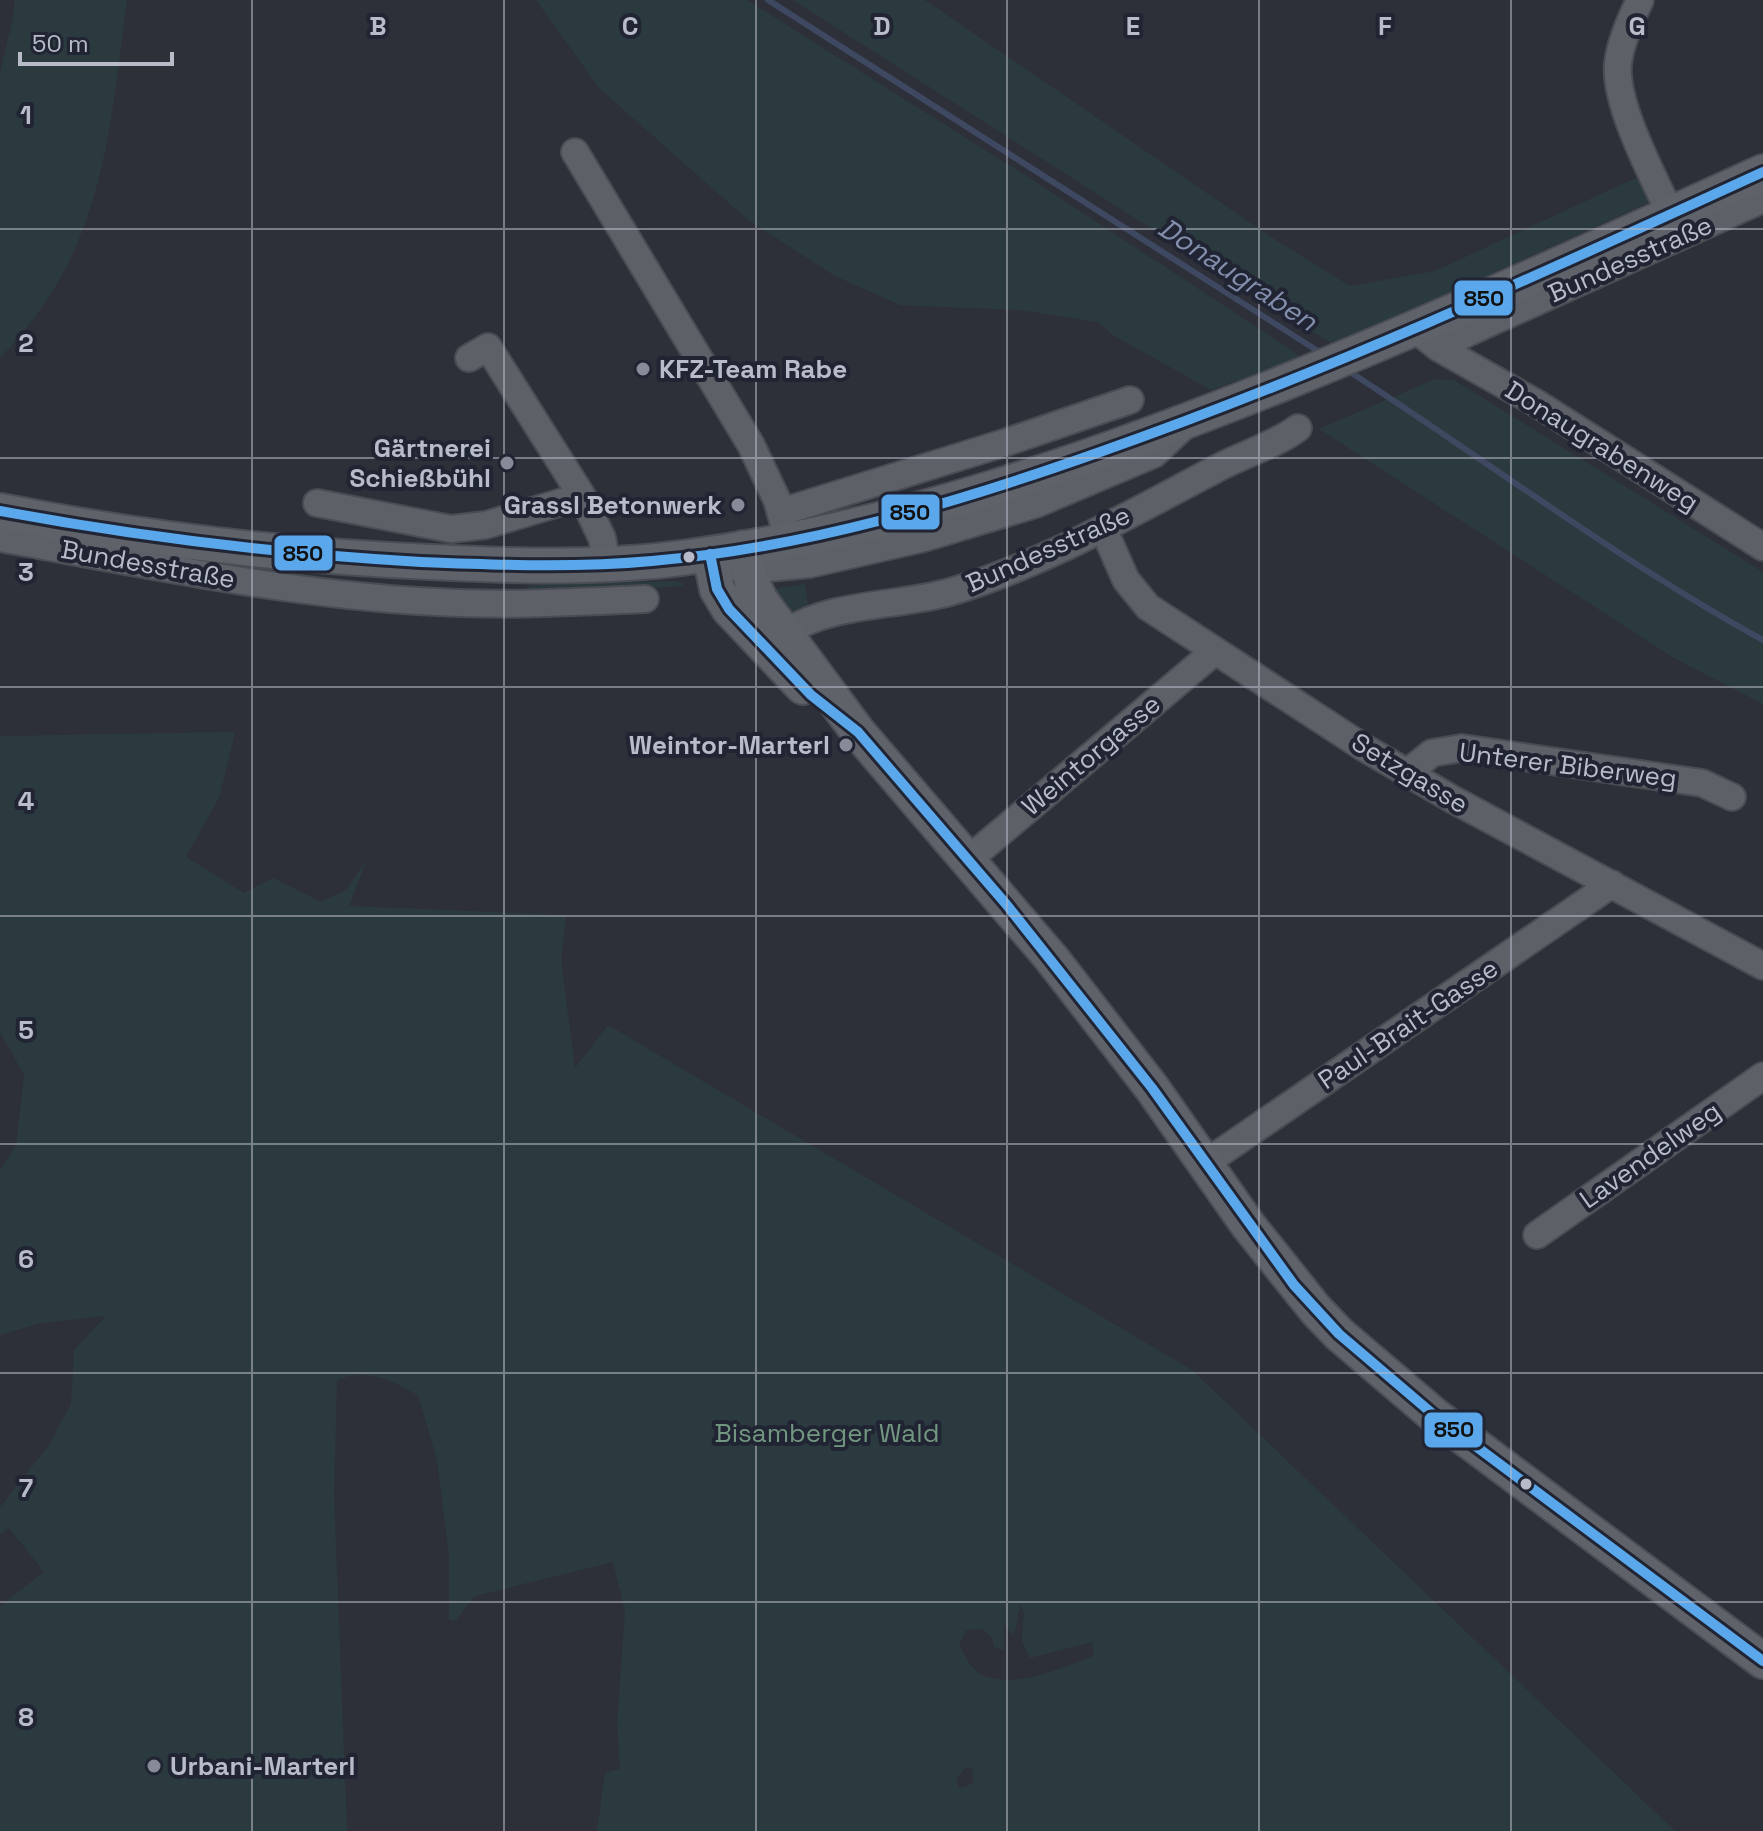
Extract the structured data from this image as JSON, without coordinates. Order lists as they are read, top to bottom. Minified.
{"streets":{"street":["Bundesstraße","Donaugrabenweg","Weintorgasse","Unterer Biberweg","Setzgasse","Paul-Brait-Gasse","Lavendelweg"]},"crossings":[["Bundesstraße","Donaugrabenweg"],["Bundesstraße","Setzgasse"],["Weintorgasse","Setzgasse"],["Unterer Biberweg","Setzgasse"],["Setzgasse","Paul-Brait-Gasse"]],"water":["Donaugraben"],"parks":["Bisamberger Wald"],"places":["KFZ-Team Rabe","Gärtnerei Schießbühl","Grassl Betonwerk","Weintor-Marterl","Urbani-Marterl"],"lines":["transit line 850"],"scale_bar":"50 m","grid":{"columns":["B","C","D","E","F","G"],"rows":["1","2","3","4","5","6","7","8"]}}
